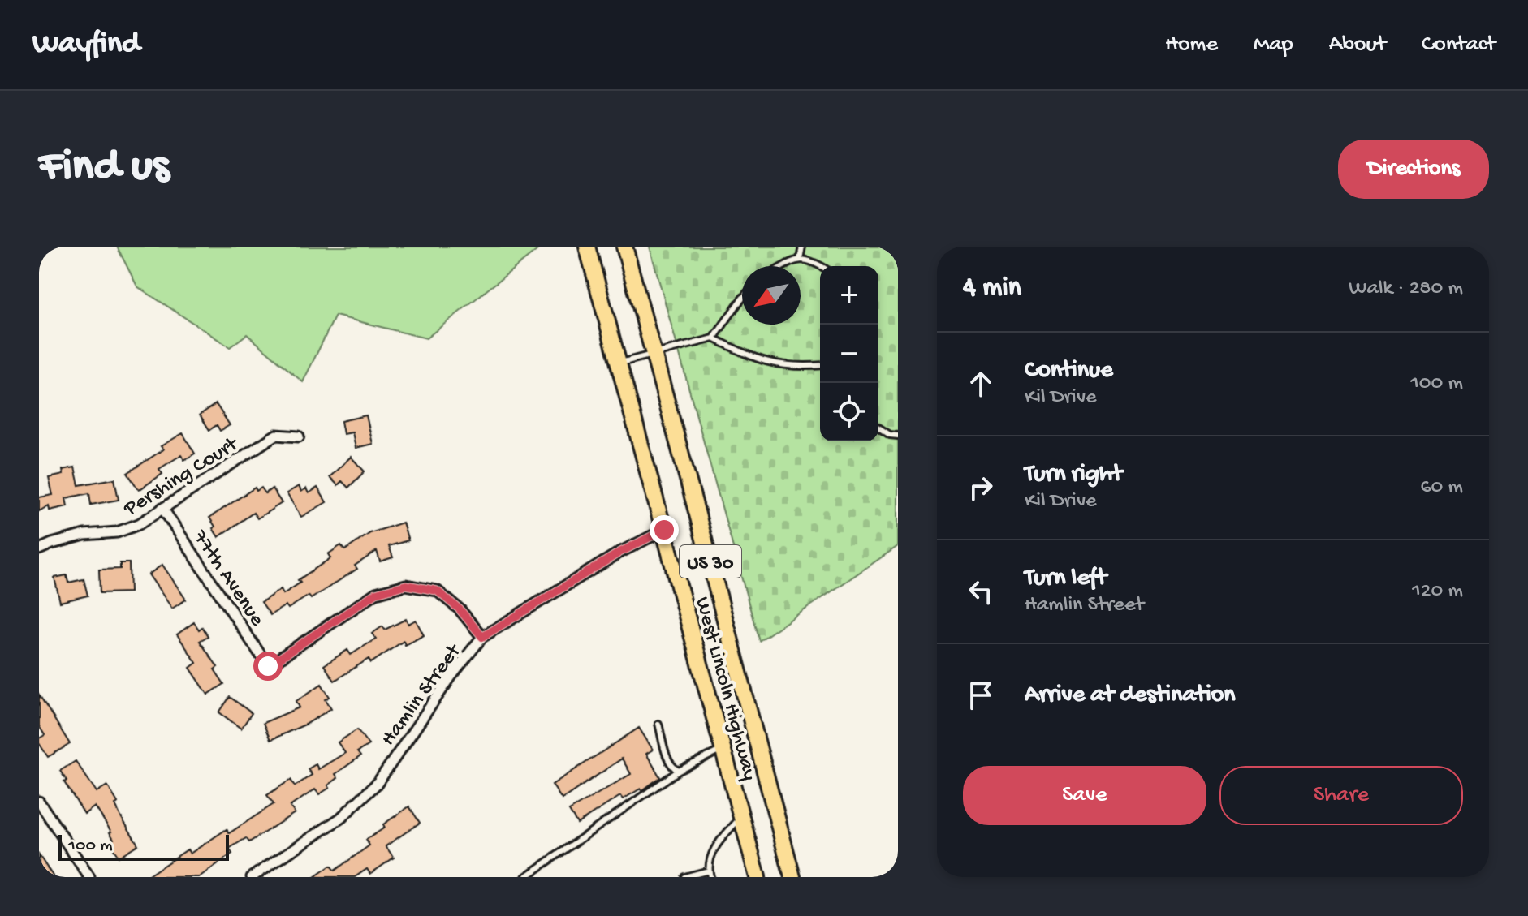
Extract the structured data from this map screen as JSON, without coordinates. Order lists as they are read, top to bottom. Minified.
{"streets":{"main road":["US 30","West Lincoln Highway"],"street":["Pershing Court","77th Avenue","Hamlin Street"]},"crossings":[["Pershing Court","77th Avenue"],["77th Avenue","Hamlin Street"],["West Lincoln Highway","Hamlin Street"]],"scale_bar":"100 m","north":"bottom left","page":{"header":"Wayfind","nav":["Home","Map","About","Contact"],"buttons":["Directions",["Save","Share"]],"title":"Find us","heading":["4 min","Walk · 280 m"],"map_buttons":["+","−"],"list":[["Continue","Kil Drive","100 m"],["Turn right","Kil Drive","60 m"],["Turn left","Hamlin Street","120 m"],"Arrive at destination"],"scale":"100 m"}}
